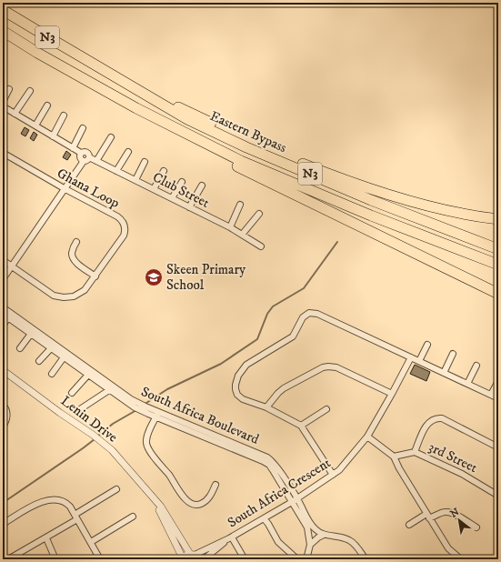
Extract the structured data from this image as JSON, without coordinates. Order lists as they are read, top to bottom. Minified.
{"streets":{"highway":["N3","Eastern Bypass"],"street":["Ghana Loop","Club Street","South Africa Boulevard","Lenin Drive","3rd Street","South Africa Crescent"]},"crossings":[["South Africa Boulevard","South Africa Crescent"]],"places":{"school or university":["Skeen Primary School"]},"north":"top left"}
